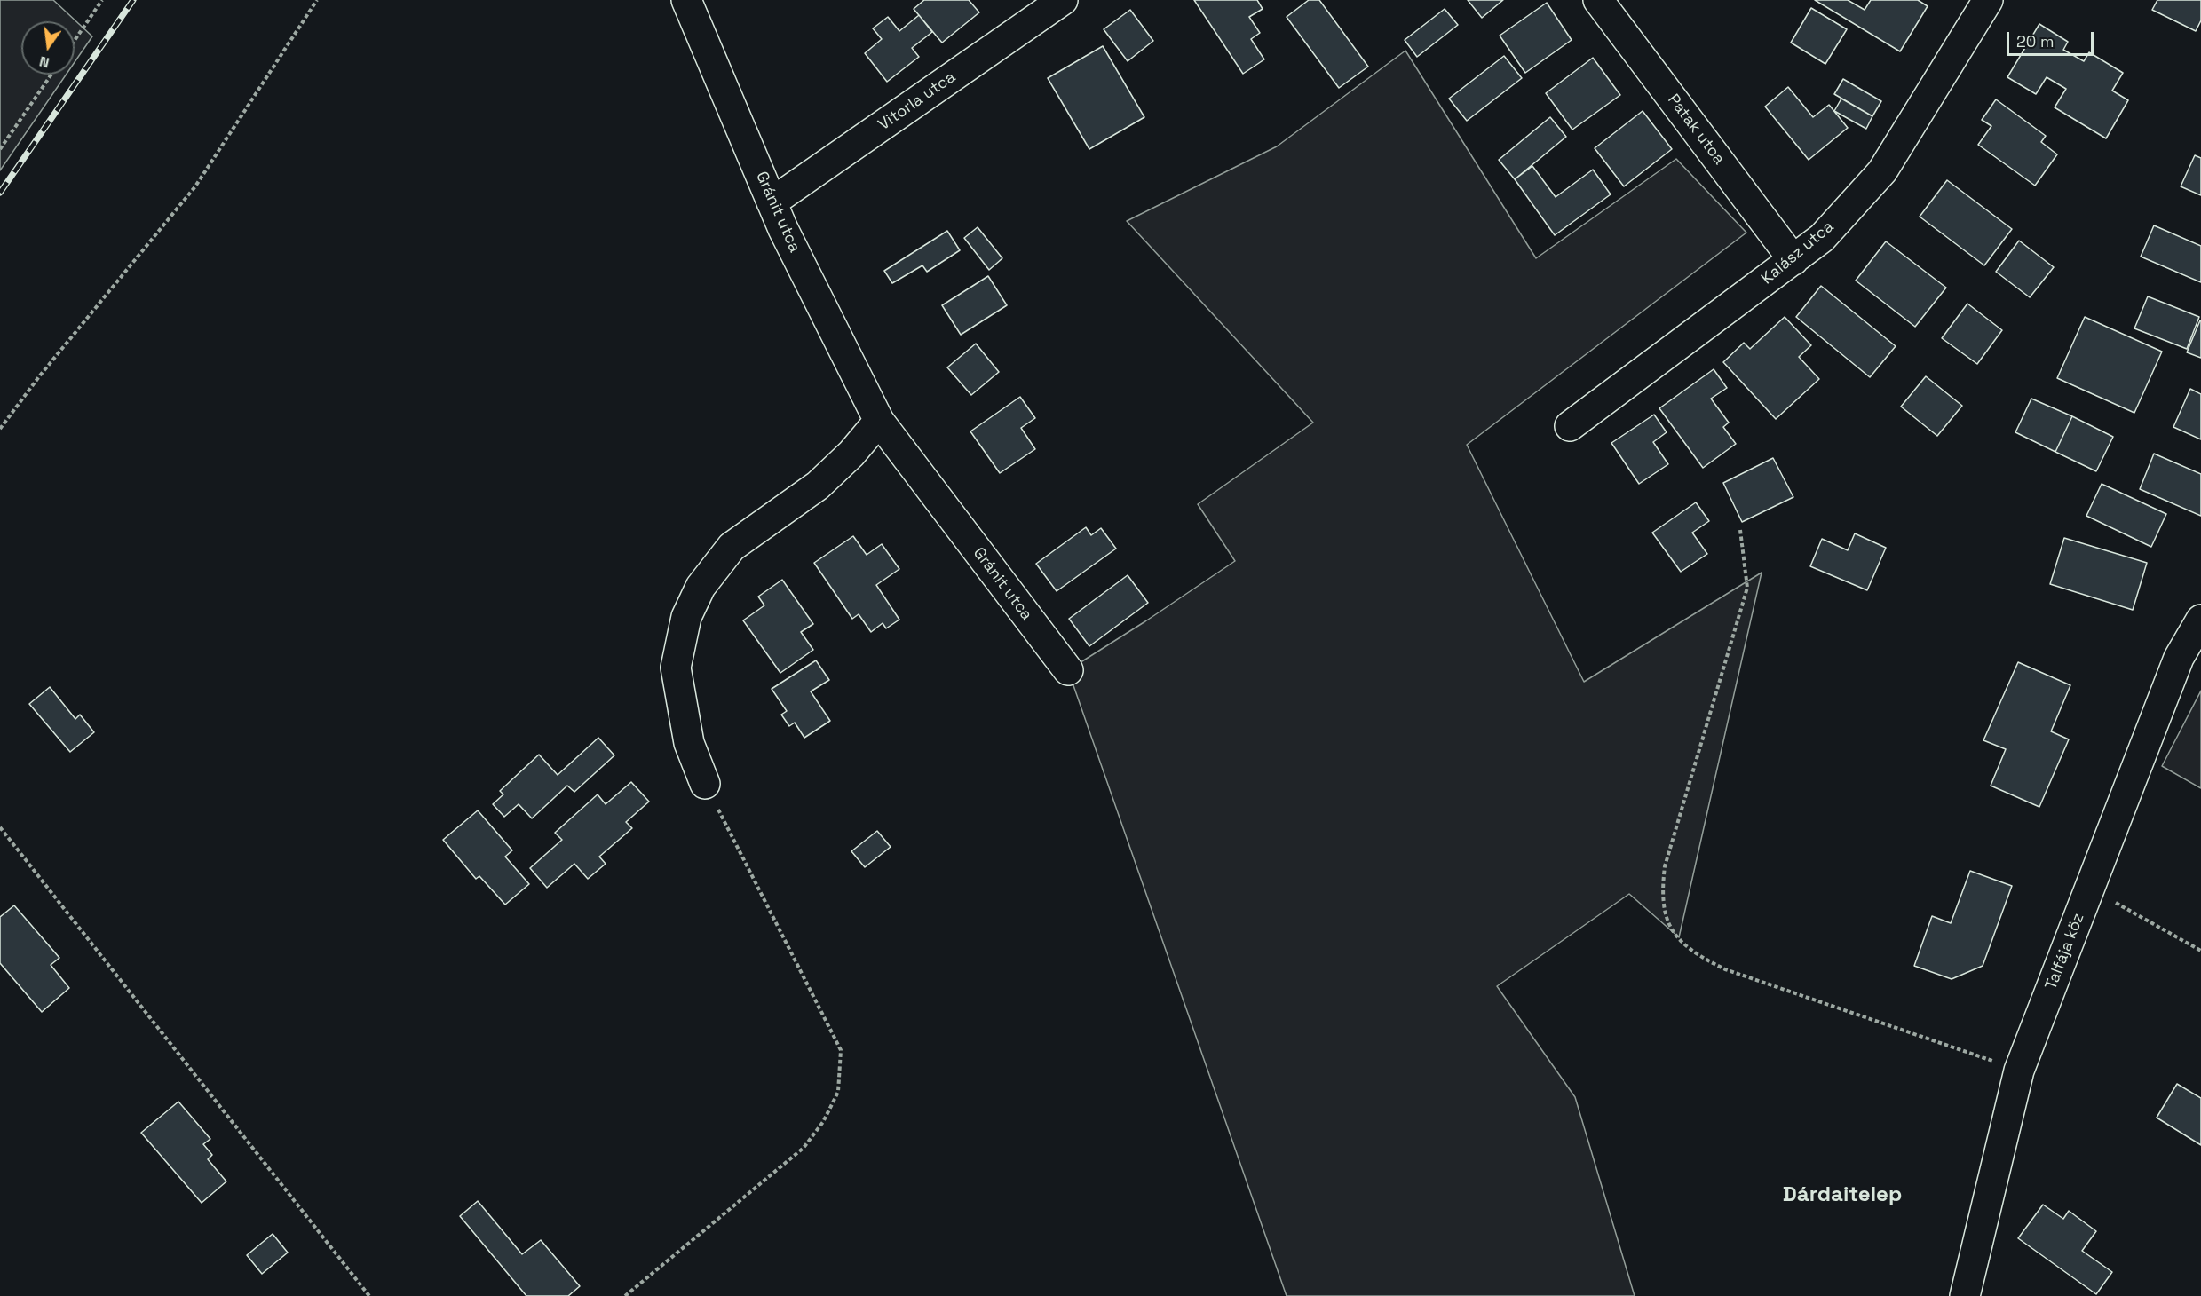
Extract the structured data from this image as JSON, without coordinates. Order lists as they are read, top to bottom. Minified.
{"streets":{"street":["Vitorla utca","Patak utca","Gránit utca","Kalász utca","Talfája köz"]},"crossings":[["Vitorla utca","Gránit utca"],["Patak utca","Kalász utca"]],"districts":["Dárdaitelep"],"scale_bar":"20 m","north":"bottom"}
